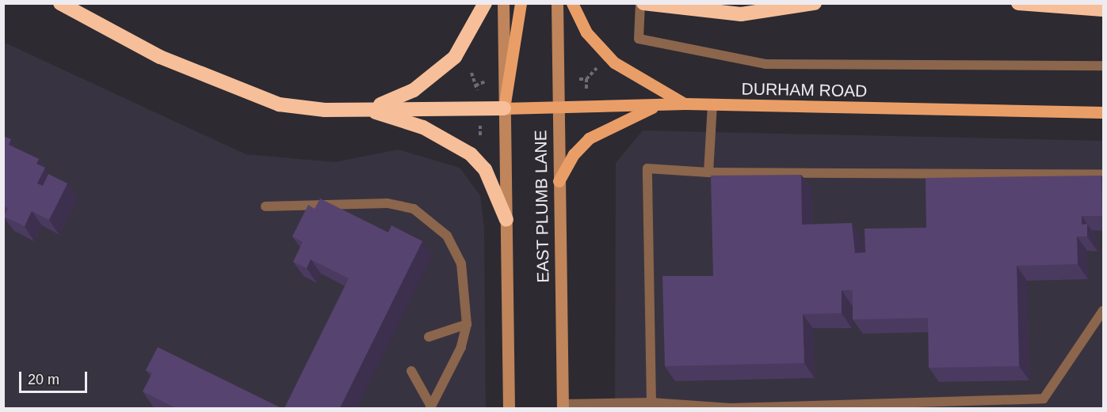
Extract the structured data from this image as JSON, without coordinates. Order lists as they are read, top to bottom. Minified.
{"streets":{"main road":["DURHAM ROAD","EAST PLUMB LANE"]},"crossings":[["DURHAM ROAD","EAST PLUMB LANE"]],"scale_bar":"20 m"}
